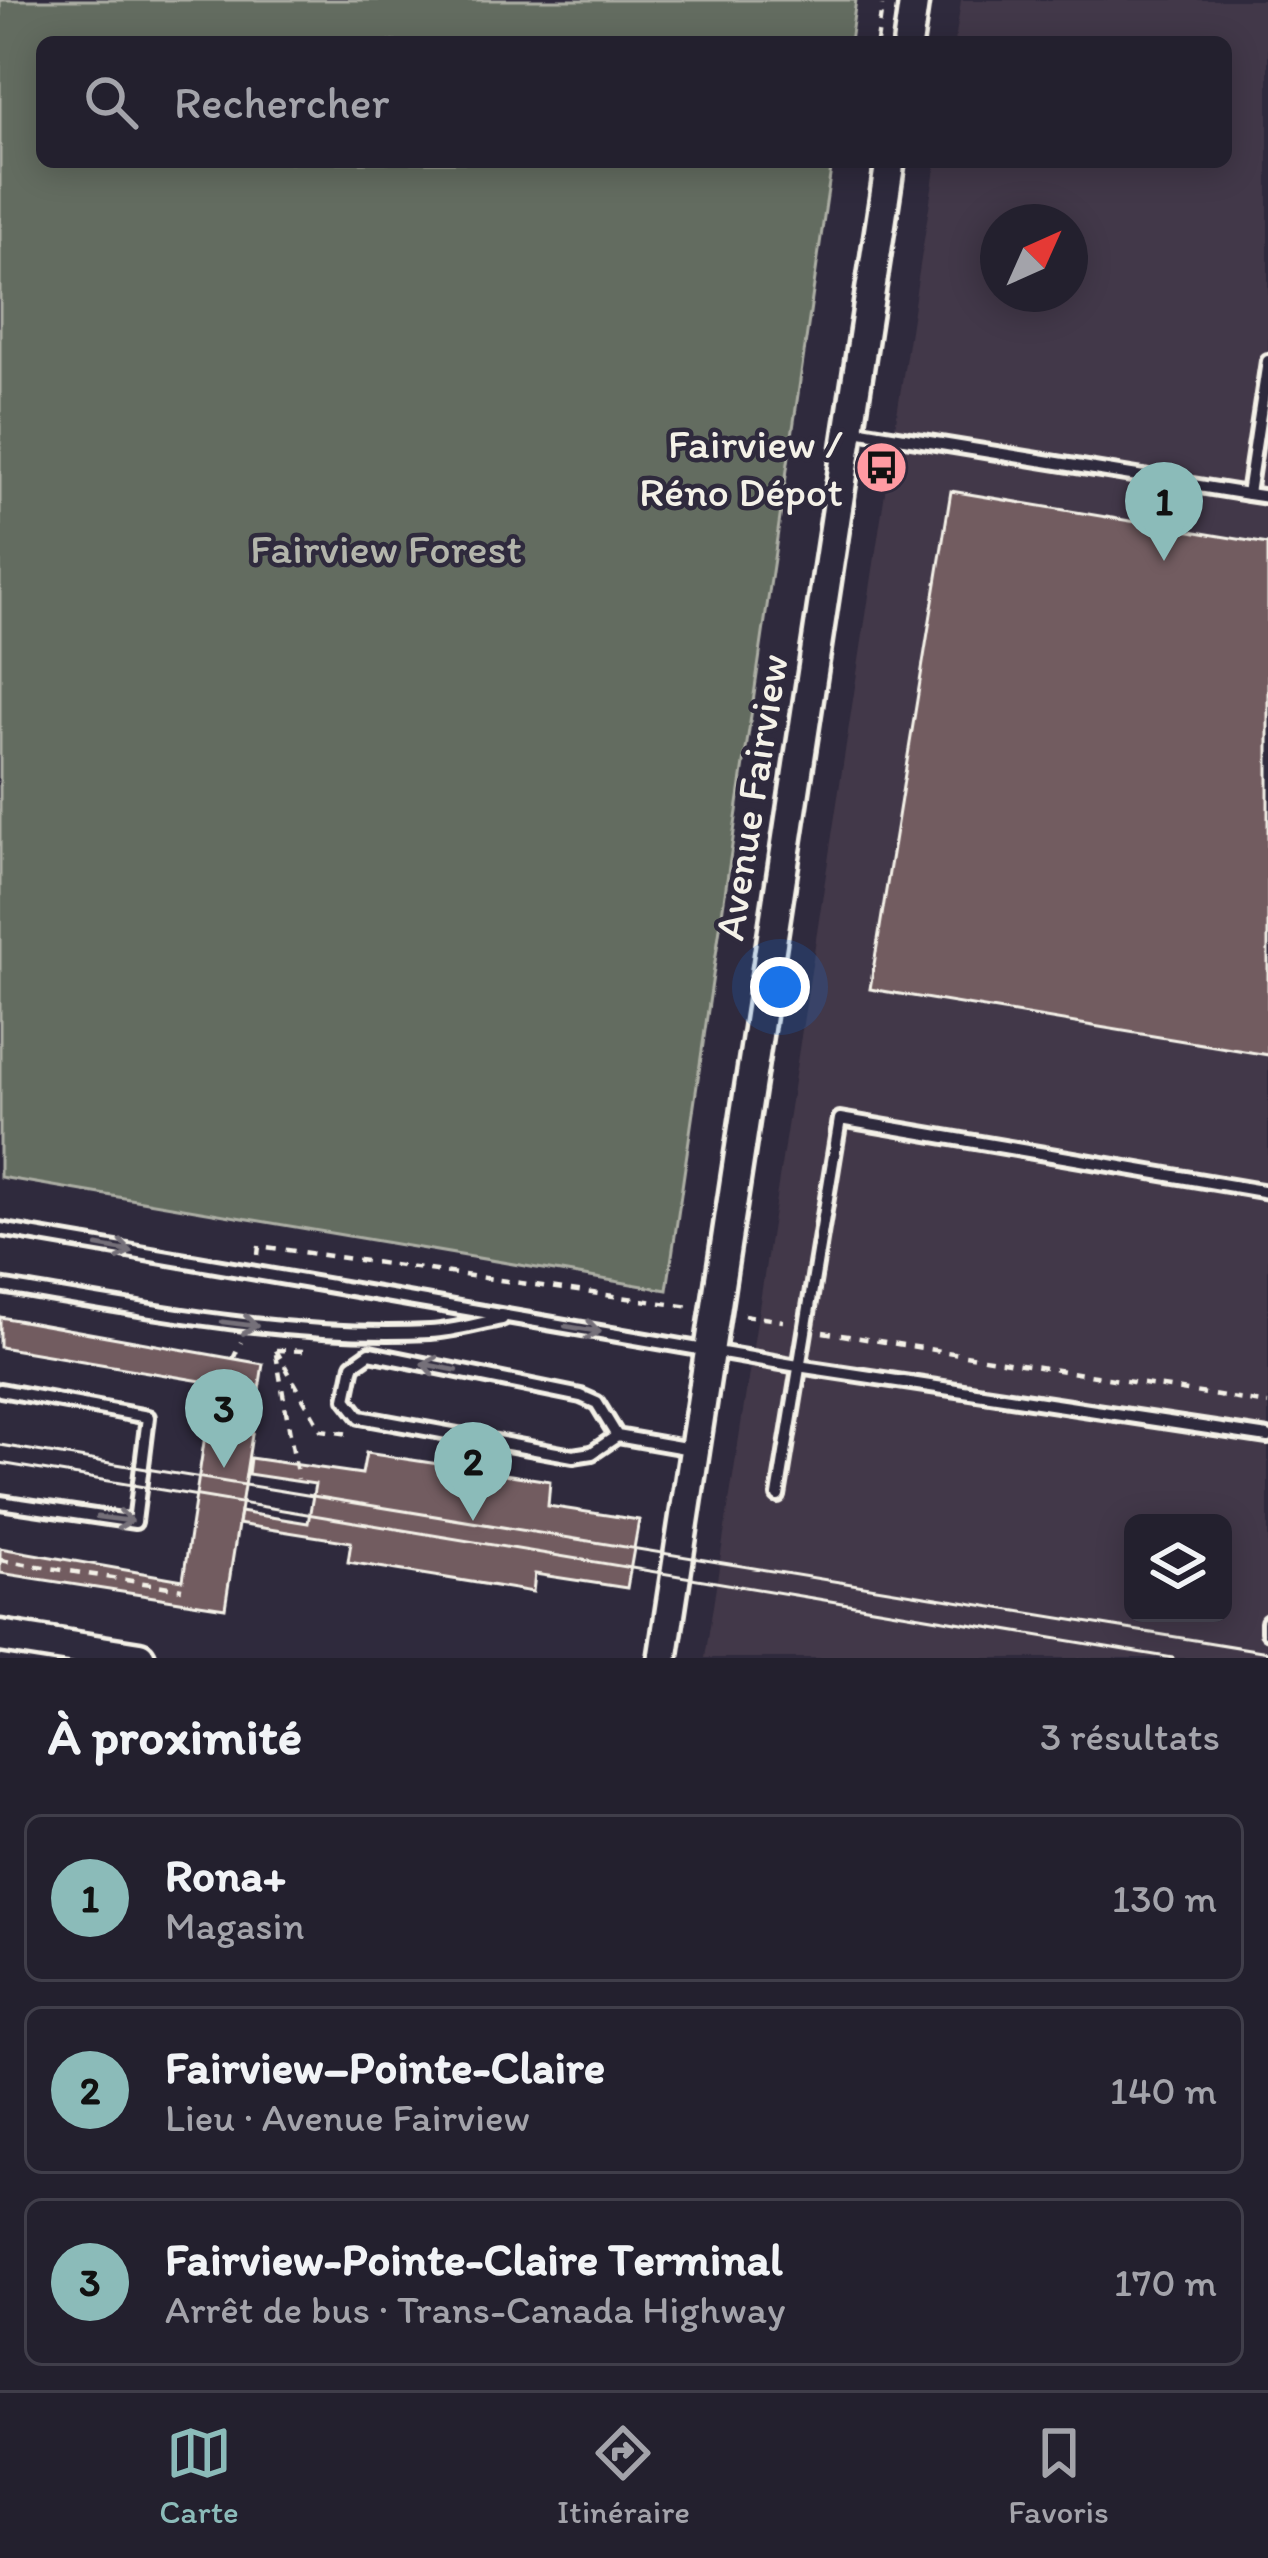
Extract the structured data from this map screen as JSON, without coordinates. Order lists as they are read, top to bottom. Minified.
{"streets":{"street":["Avenue Fairview"]},"parks":["Fairview Forest"],"places":{"bus stop":["Fairview / Réno Dépot"]},"north":"top right","page":{"search":"Rechercher","pins":["1","3","2"],"heading":["À proximité","3 résultats"],"list":[{"mark":"1","name":"Rona+","note":"Magasin","value":"130 m"},{"mark":"2","name":"Fairview–Pointe-Claire","note":"Lieu · Avenue Fairview","value":"140 m"},{"mark":"3","name":"Fairview-Pointe-Claire Terminal","note":"Arrêt de bus · Trans-Canada Highway","value":"170 m"}],"nav":["Carte","Itinéraire","Favoris"]}}
